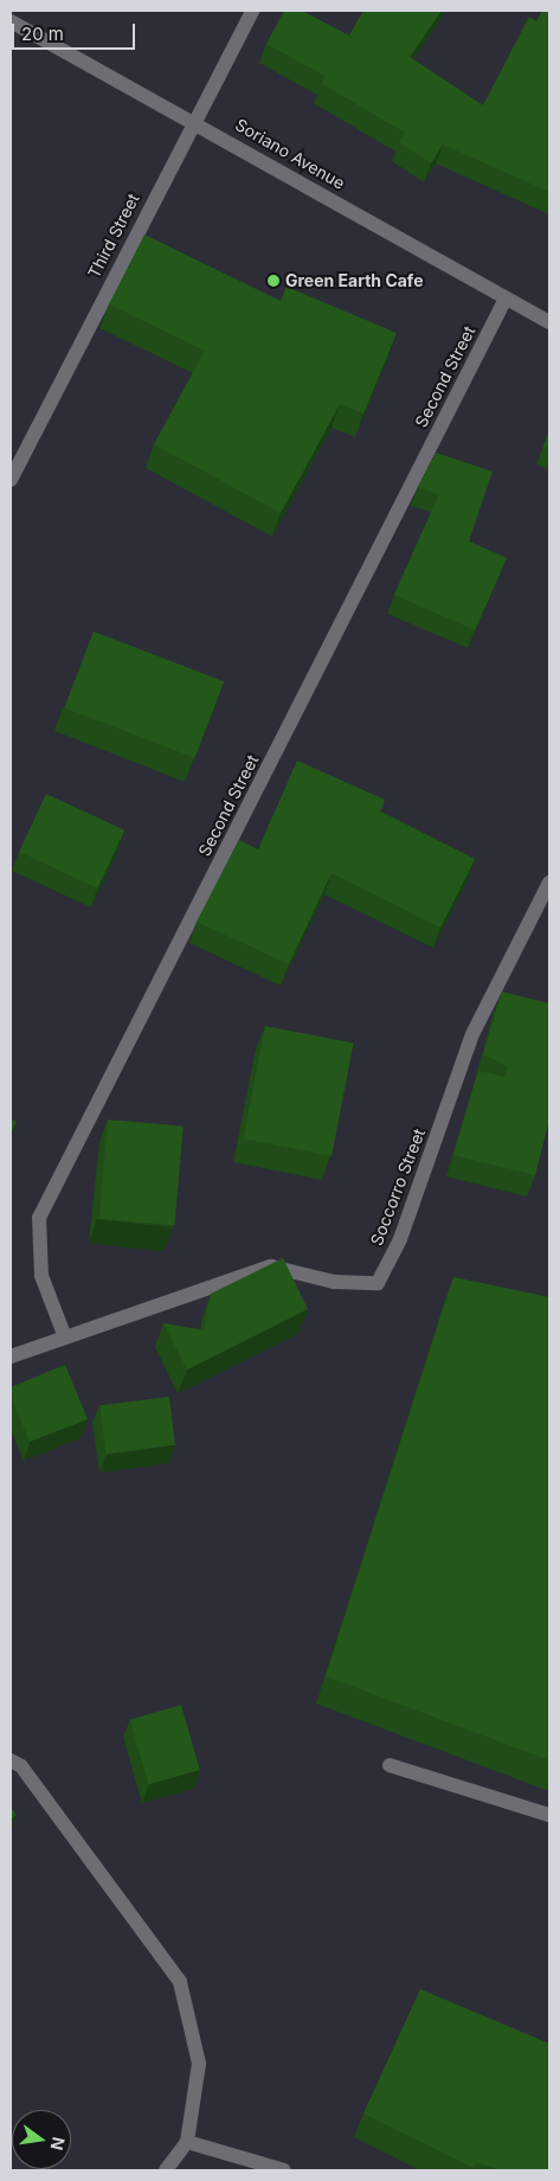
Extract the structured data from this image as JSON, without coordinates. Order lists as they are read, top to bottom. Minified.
{"streets":{"street":["Soriano Avenue","Third Street","Second Street","Soccorro Street"]},"crossings":[["Soriano Avenue","Third Street"],["Soriano Avenue","Second Street"],["Second Street","Soccorro Street"]],"places":["Green Earth Cafe"],"scale_bar":"20 m","north":"right"}
